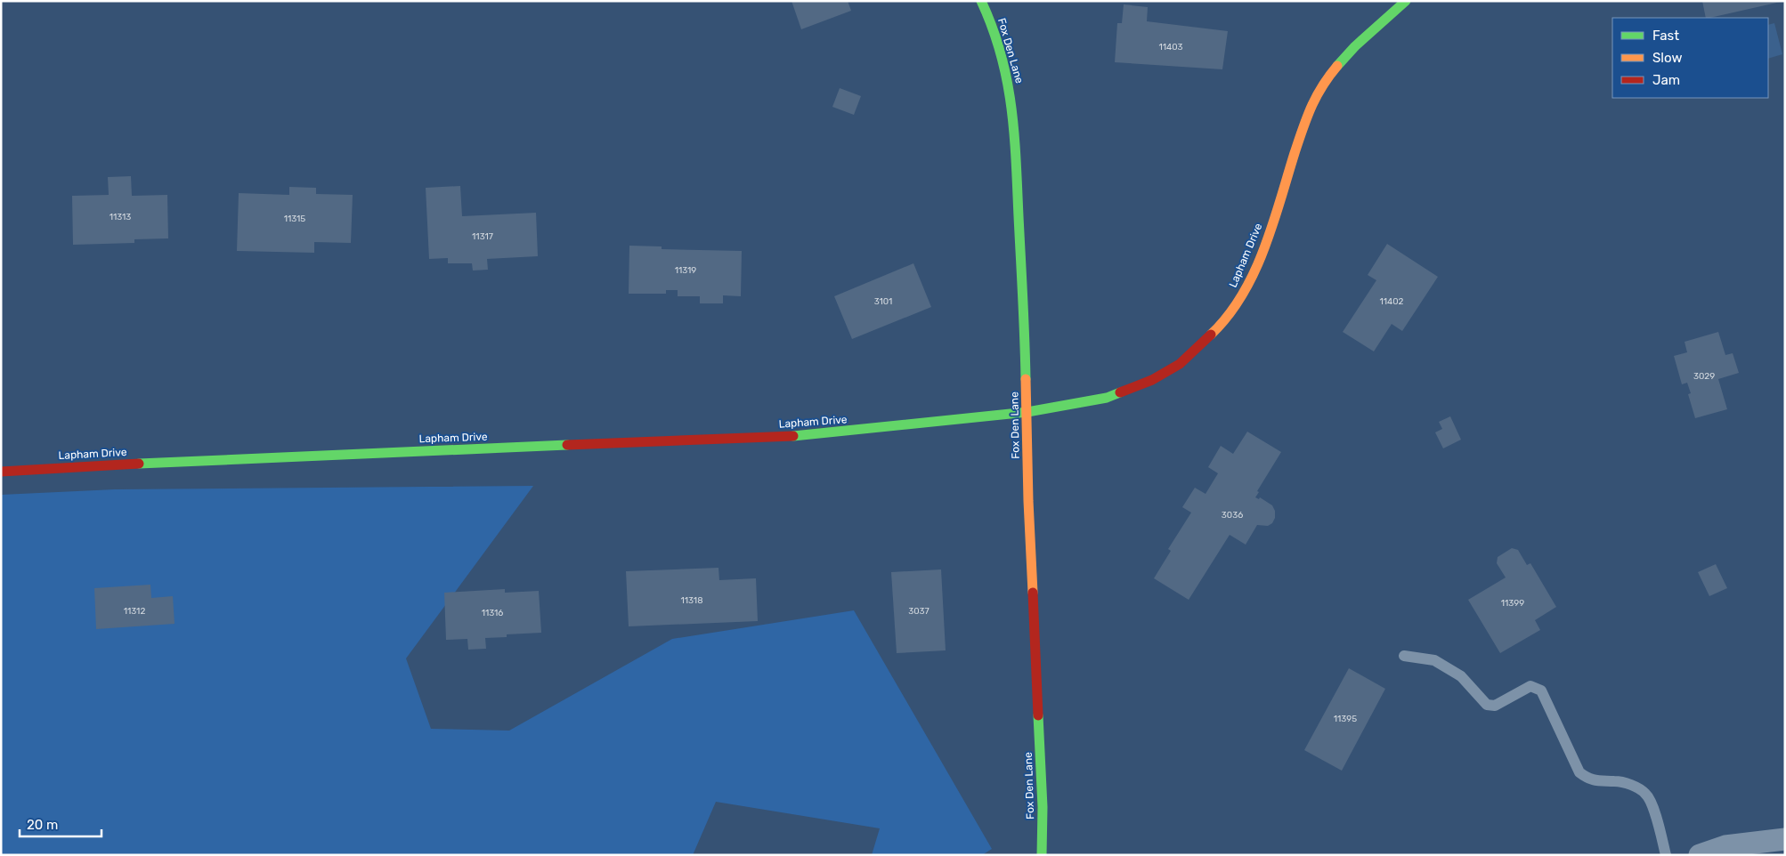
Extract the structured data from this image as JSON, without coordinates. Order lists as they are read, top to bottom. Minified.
{"streets":{"street":["Fox Den Lane","Lapham Drive"]},"crossings":[["Fox Den Lane","Lapham Drive"]],"house_numbers":["11403","11313","11315","11317","11319","3101","11402","3029","3036","11318","11399","11312","3037","11316","11395"],"legend":["Fast","Slow","Jam"],"scale_bar":"20 m"}
